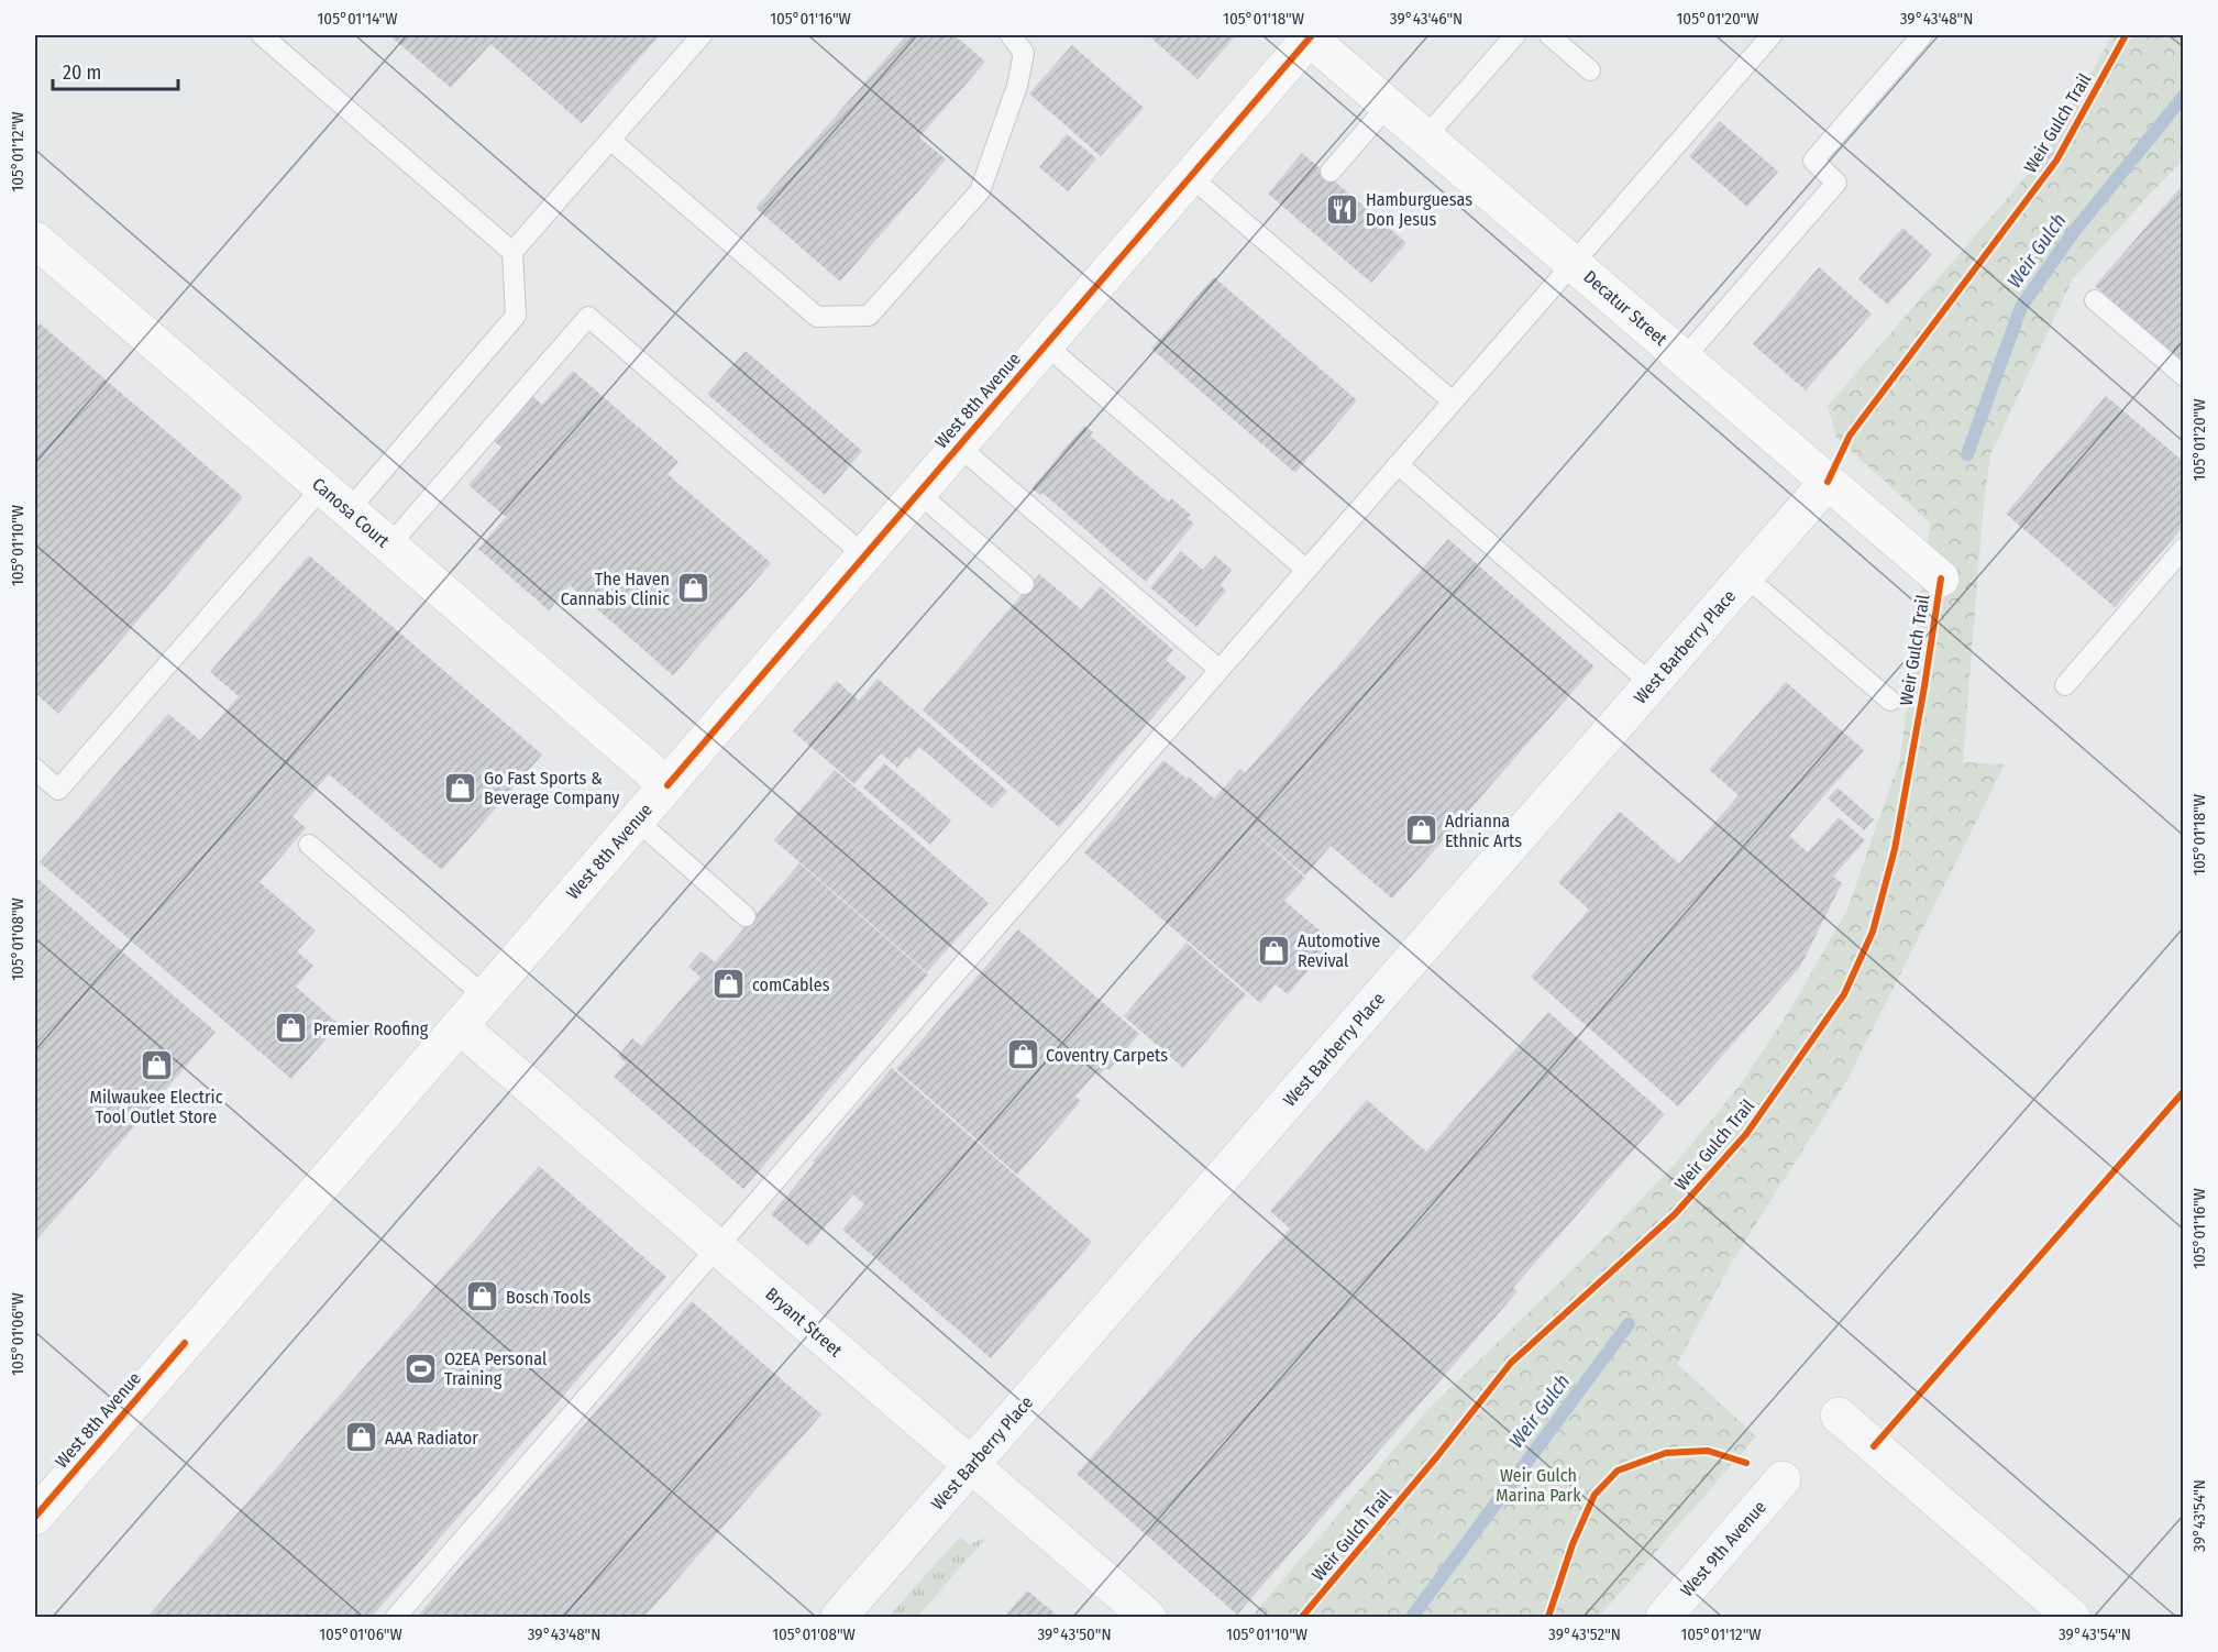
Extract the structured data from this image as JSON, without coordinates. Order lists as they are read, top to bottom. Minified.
{"streets":{"main road":["Decatur Street","West 8th Avenue","Canosa Court"],"street":["West Barberry Place","Bryant Street","West 9th Avenue"],"cycle path":["Weir Gulch Trail"]},"crossings":[["Decatur Street","West 8th Avenue"],["Decatur Street","West Barberry Place"],["West 8th Avenue","Canosa Court"],["West 8th Avenue","Bryant Street"],["West Barberry Place","Bryant Street"]],"water":["Weir Gulch"],"parks":["Weir Gulch Marina Park"],"places":{"restaurant":["Hamburguesas Don Jesus"],"shop":["The Haven Cannabis Clinic","Go Fast Sports & Beverage Company","Adrianna Ethnic Arts","Automotive Revival","comCables","Premier Roofing","Coventry Carpets","Milwaukee Electric Tool Outlet Store","Bosch Tools","AAA Radiator"],"sports":["O2EA Personal Training"]},"scale_bar":"20 m","coordinates":["105°01'14\"W","105°01'16\"W","105°01'18\"W","39°43'46\"N","105°01'20\"W","39°43'48\"N","105°01'12\"W","105°01'10\"W","105°01'08\"W","105°01'06\"W","39°43'54\"N","39°43'50\"N","39°43'52\"N"]}
